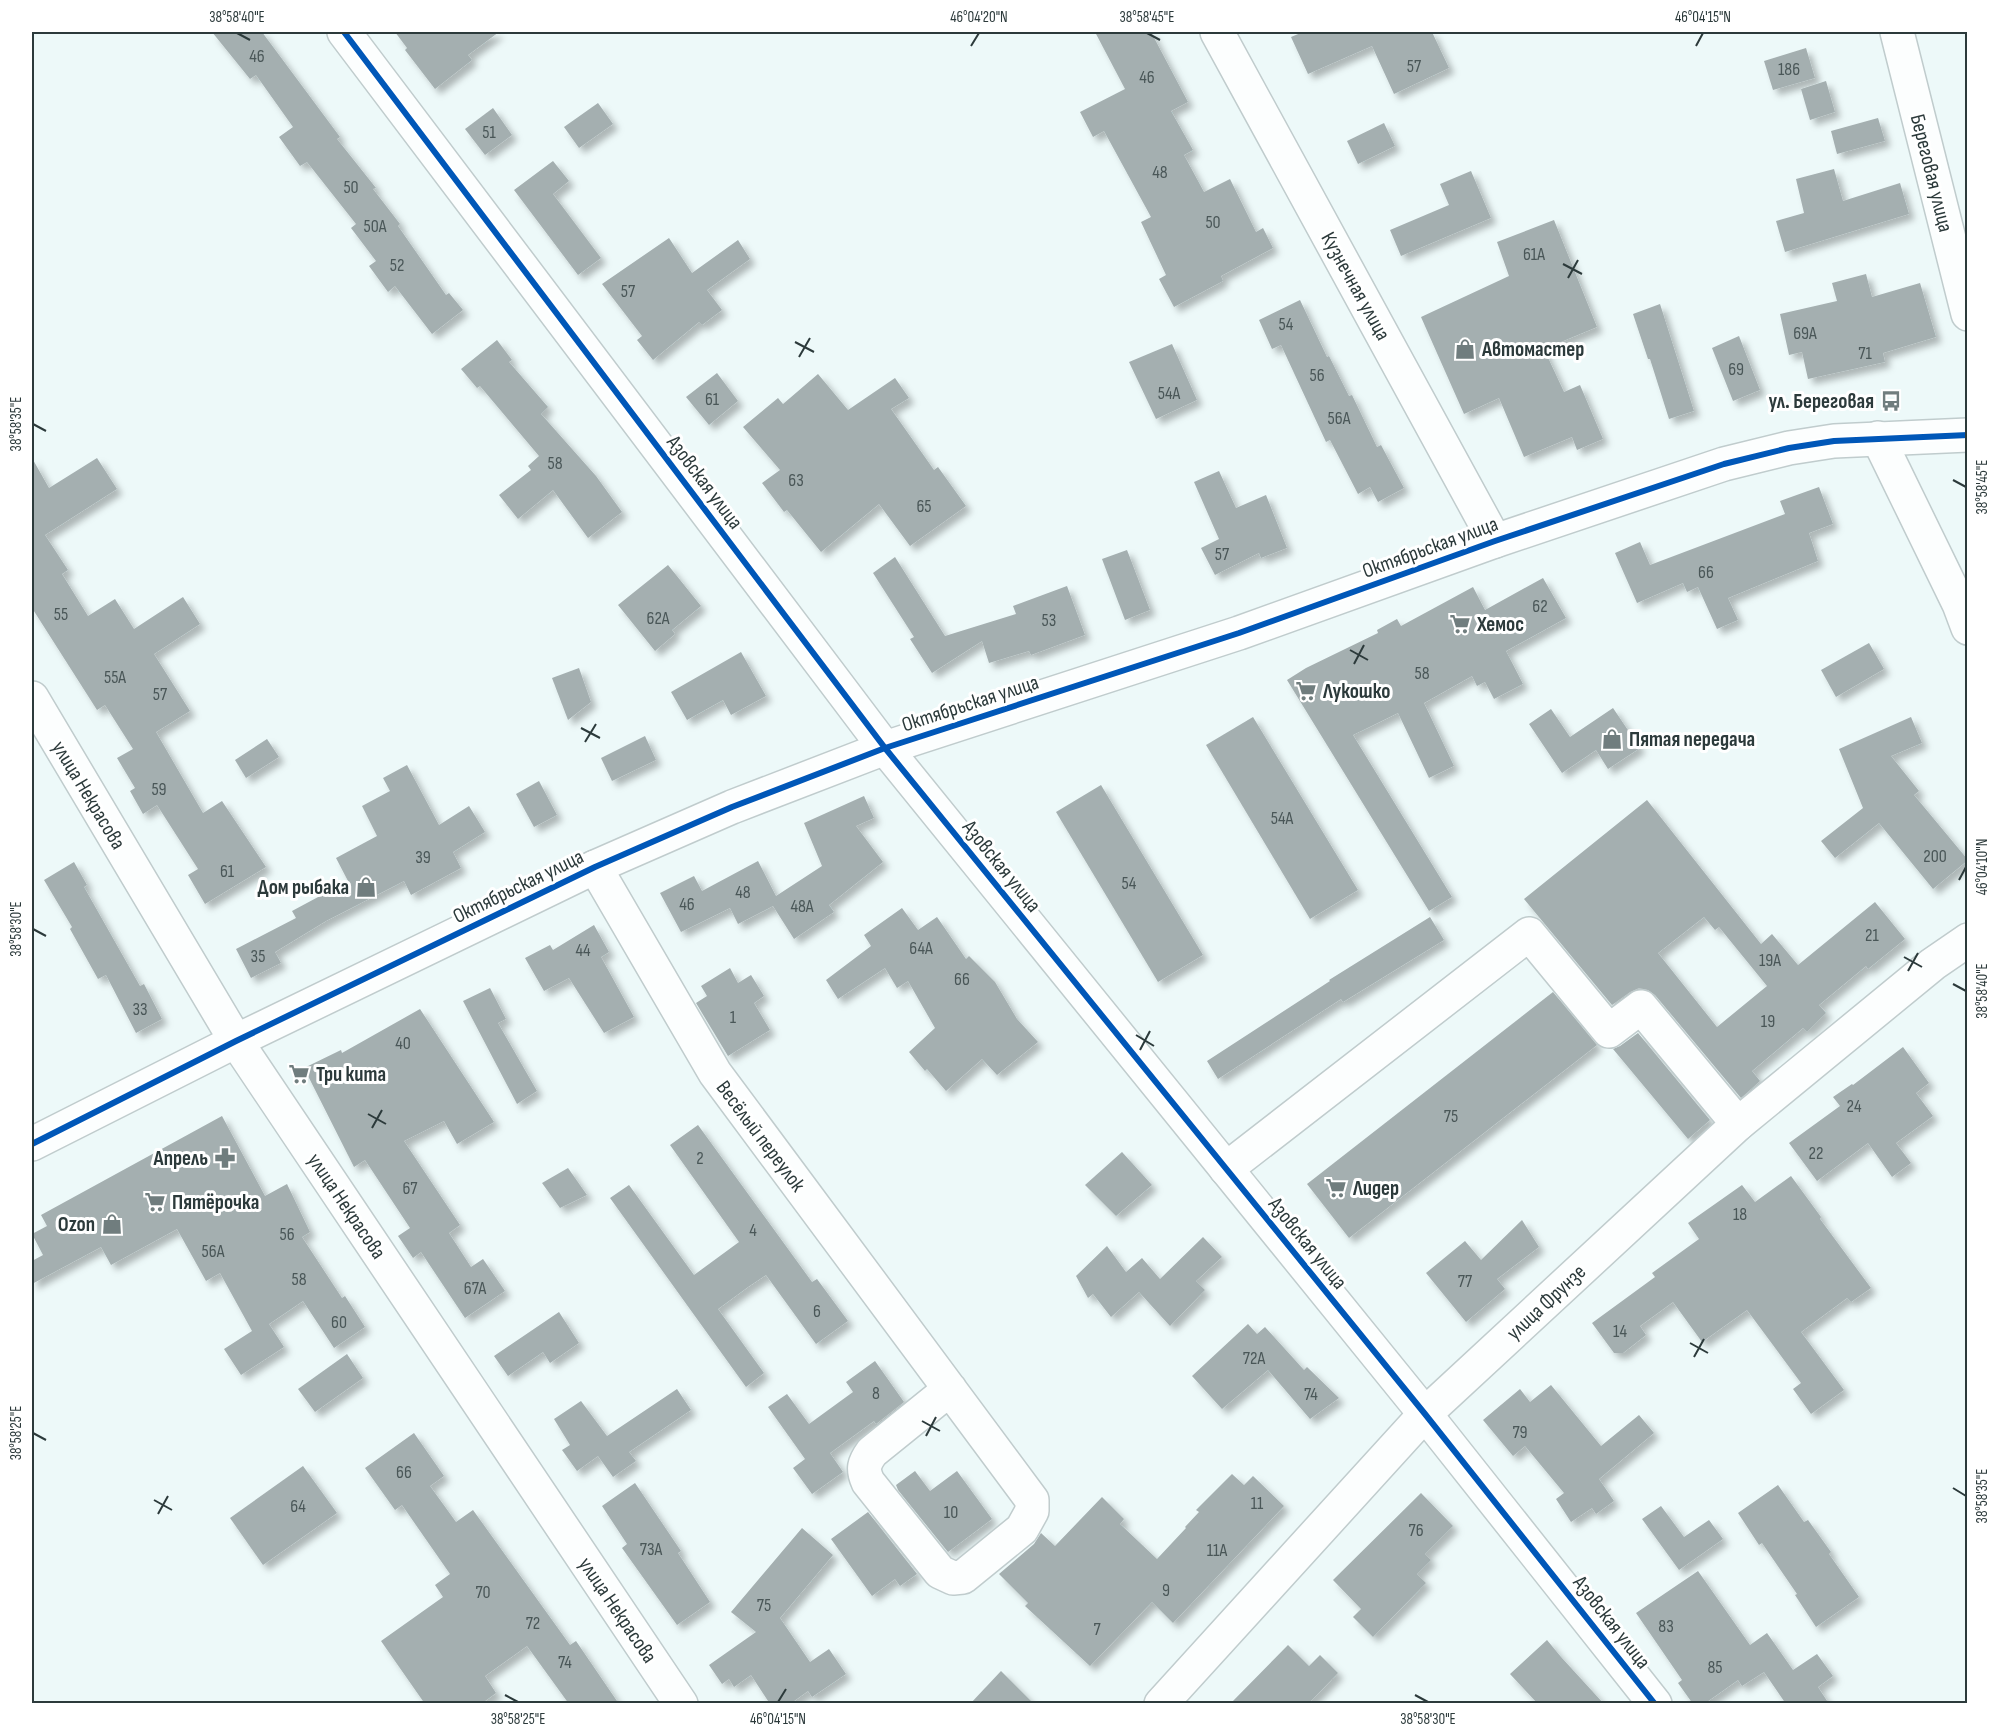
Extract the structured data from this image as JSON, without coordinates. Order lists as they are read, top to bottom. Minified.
{"streets":{"street":["Береговая улица","Кузнечная улица","Азовская улица","Октябрьская улица","улица Некрасова","Весёлый переулок","улица Фрунзе"]},"crossings":[["Кузнечная улица","Октябрьская улица"],["Азовская улица","Октябрьская улица"],["Азовская улица","улица Фрунзе"],["Октябрьская улица","улица Некрасова"],["Октябрьская улица","Весёлый переулок"]],"places":{"shop":["Автомастер","Пятая передача","Дом рыбака","Ozon"],"bus stop":["ул. Береговая"],"supermarket":["Хемос","Лукошко","Три кита","Лидер","Пятёрочка"],"pharmacy":["Апрель"]},"house_numbers":["46","57","186","46","51","48","50","50","50А","61А","52","57","54","69А","71","69","56","54А","61","56А","58","63","65","57","66","62","55","62А","53","58","55А","57","59","54А","200","39","61","54","48","46","48А","21","64А","44","35","19А","66","33","1","19","40","24","75","22","2","67","18","4","56","56А","58","77","67А","6","60","14","72А","8","74","79","66","11","64","10","76","73А","11А","9","70","75","72","83","7","74","85"],"coordinates":["38°58'40\"E","46°04'20\"N","38°58'45\"E","46°04'15\"N","38°58'35\"E","46°04'10\"N","38°58'30\"E","38°58'25\"E"]}
